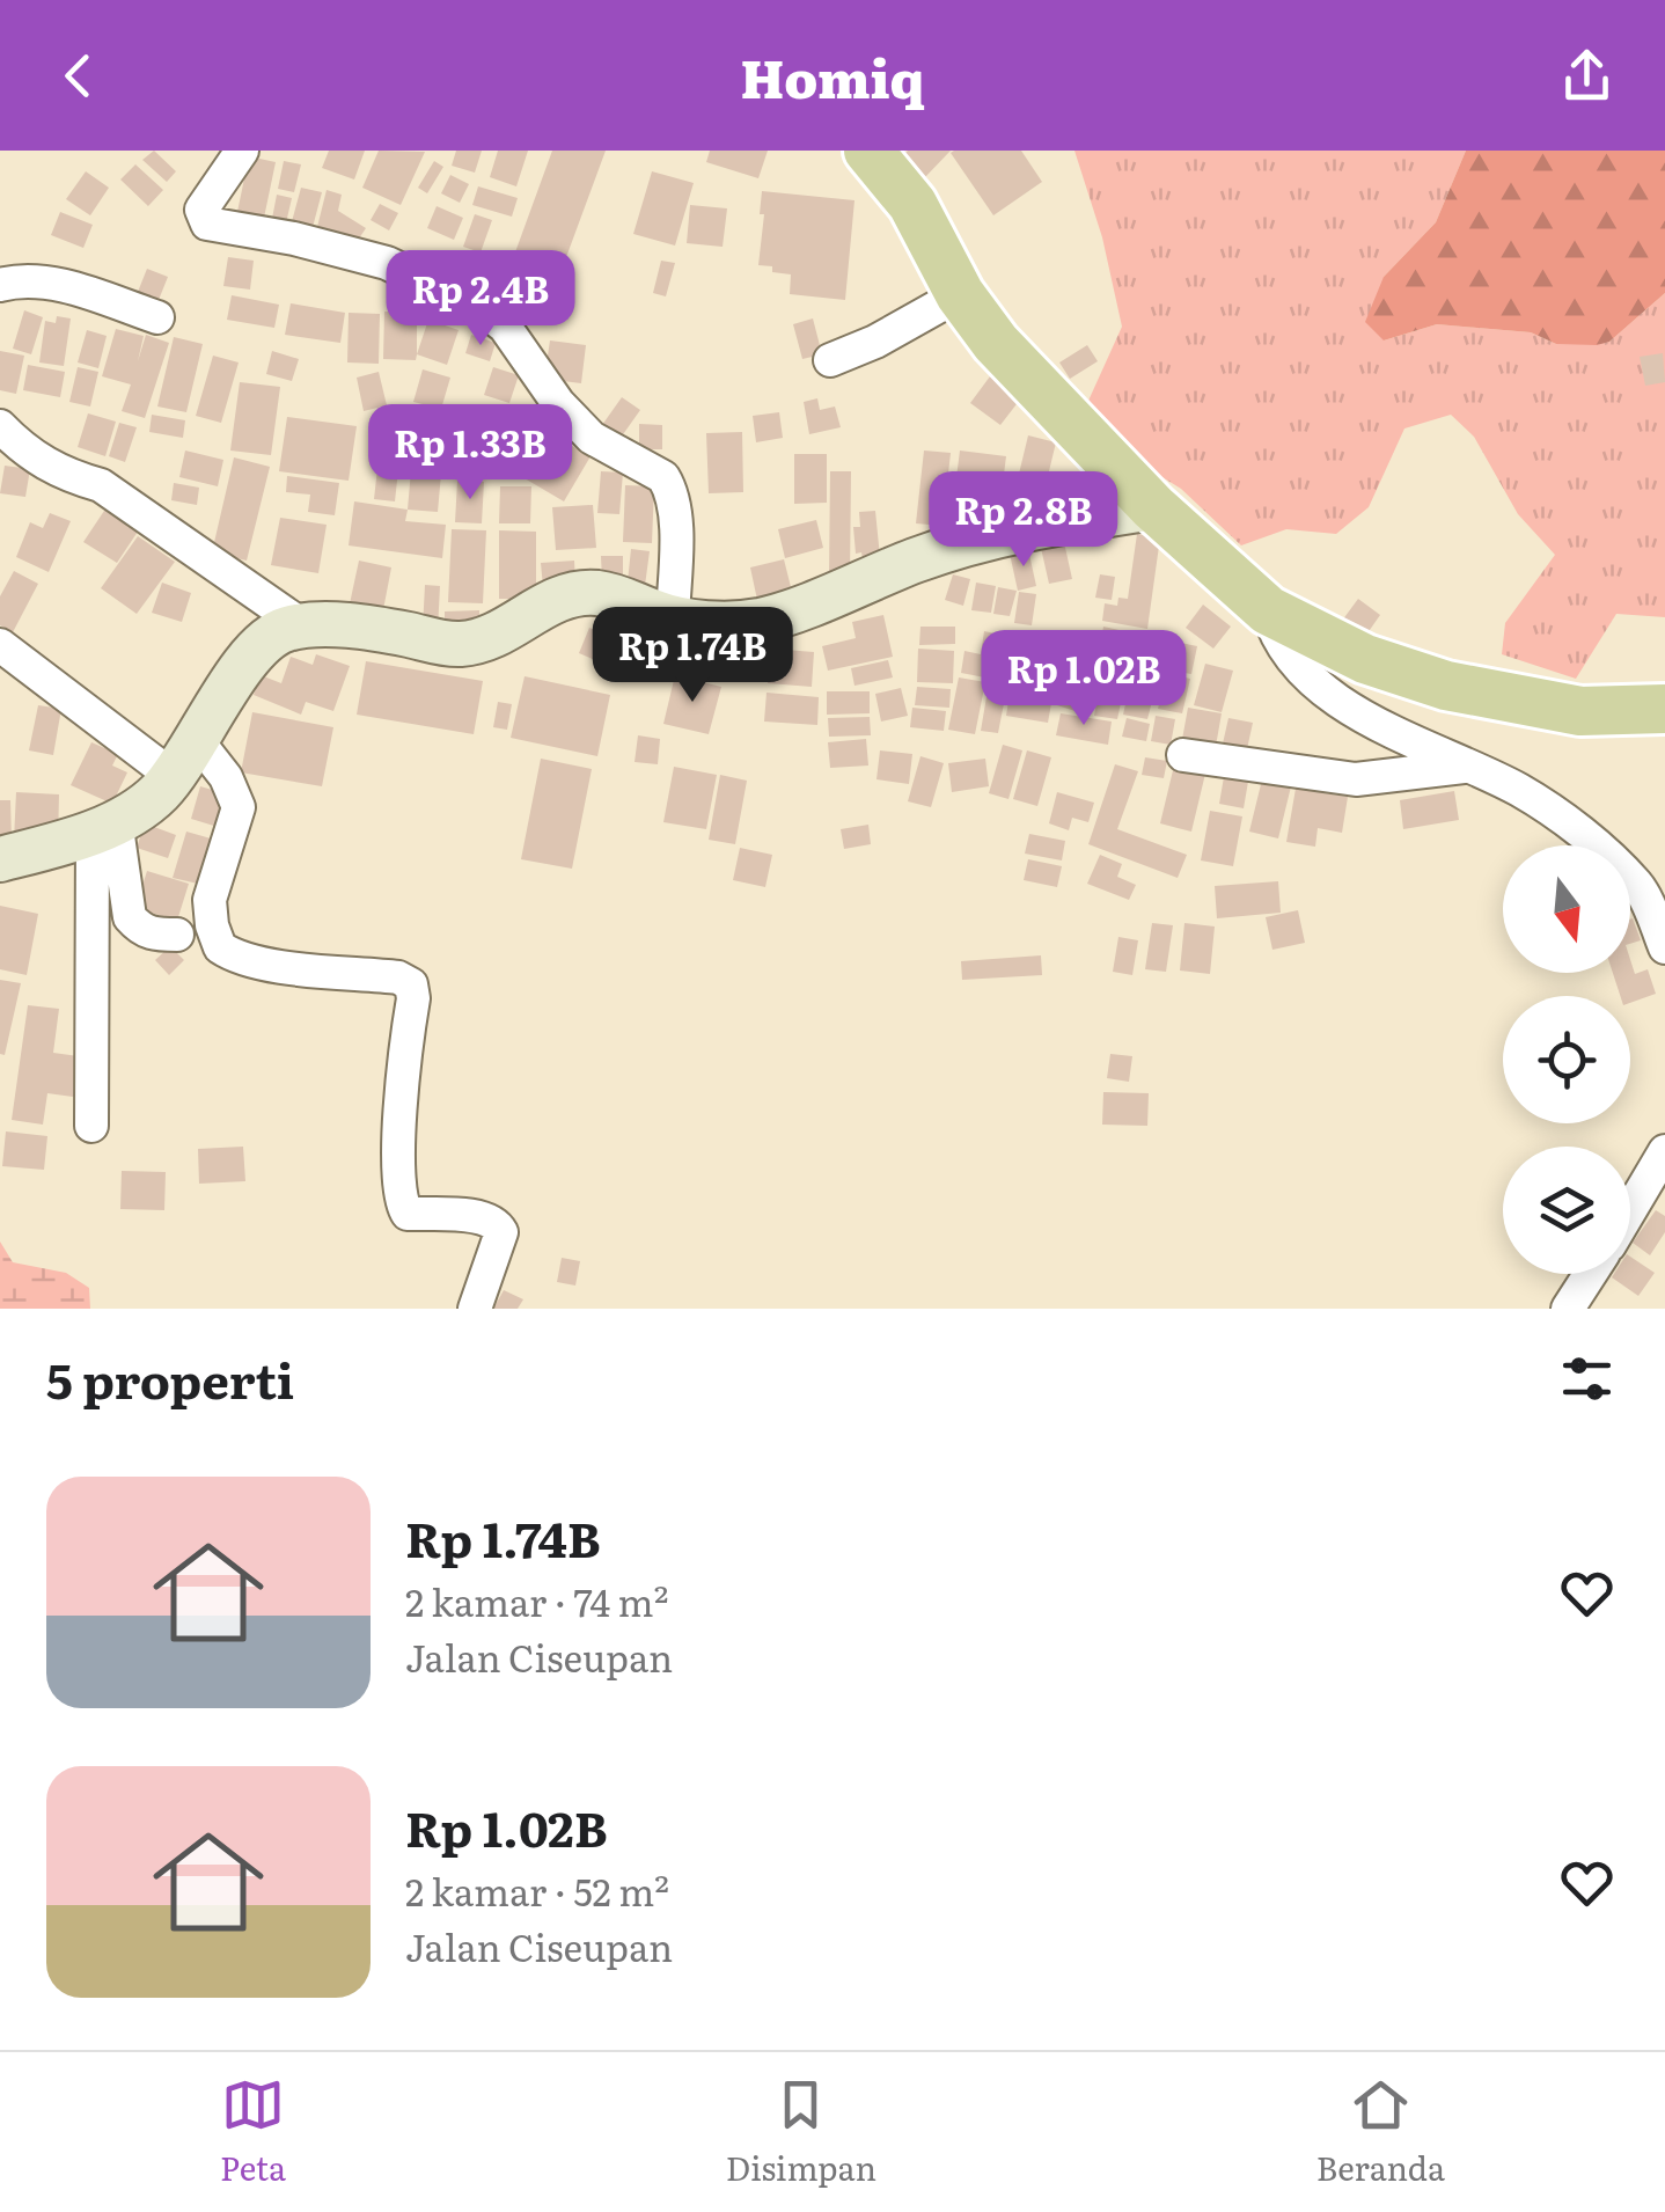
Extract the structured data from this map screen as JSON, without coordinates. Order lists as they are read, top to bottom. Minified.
{"north":"bottom","page":{"header":"Homiq","price":["Rp 2.4B","Rp 1.33B","Rp 2.8B","Rp 1.74B","Rp 1.02B"],"heading":"5 properti","list":[{"name":"Rp 1.74B","note":"2 kamar · 74 m² · Jalan Ciseupan"},{"name":"Rp 1.02B","note":"2 kamar · 52 m² · Jalan Ciseupan"}],"tabs":["Peta","Disimpan","Beranda"]}}
